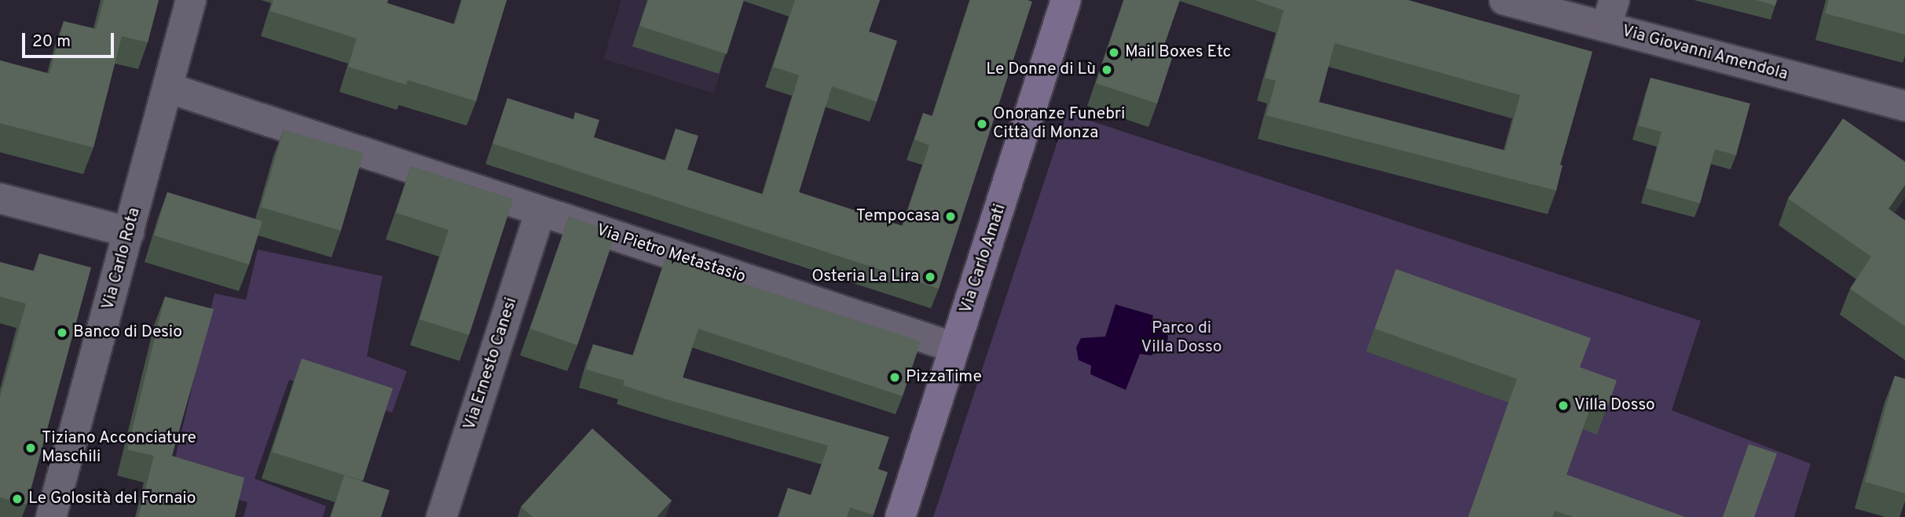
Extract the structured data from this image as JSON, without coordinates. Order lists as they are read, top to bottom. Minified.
{"streets":{"street":["Via Giovanni Amendola","Via Pietro Metastasio","Via Carlo Rota","Via Carlo Amati","Via Ernesto Canesi"]},"crossings":[["Via Pietro Metastasio","Via Carlo Rota"],["Via Pietro Metastasio","Via Carlo Amati"],["Via Pietro Metastasio","Via Ernesto Canesi"]],"parks":["Parco di Villa Dosso"],"places":["Mail Boxes Etc","Le Donne di Lù","Onoranze Funebri Città di Monza","Tempocasa","Osteria La Lira","Banco di Desio","PizzaTime","Villa Dosso","Tiziano Acconciature Maschili","Le Golosità del Fornaio"],"scale_bar":"20 m"}
